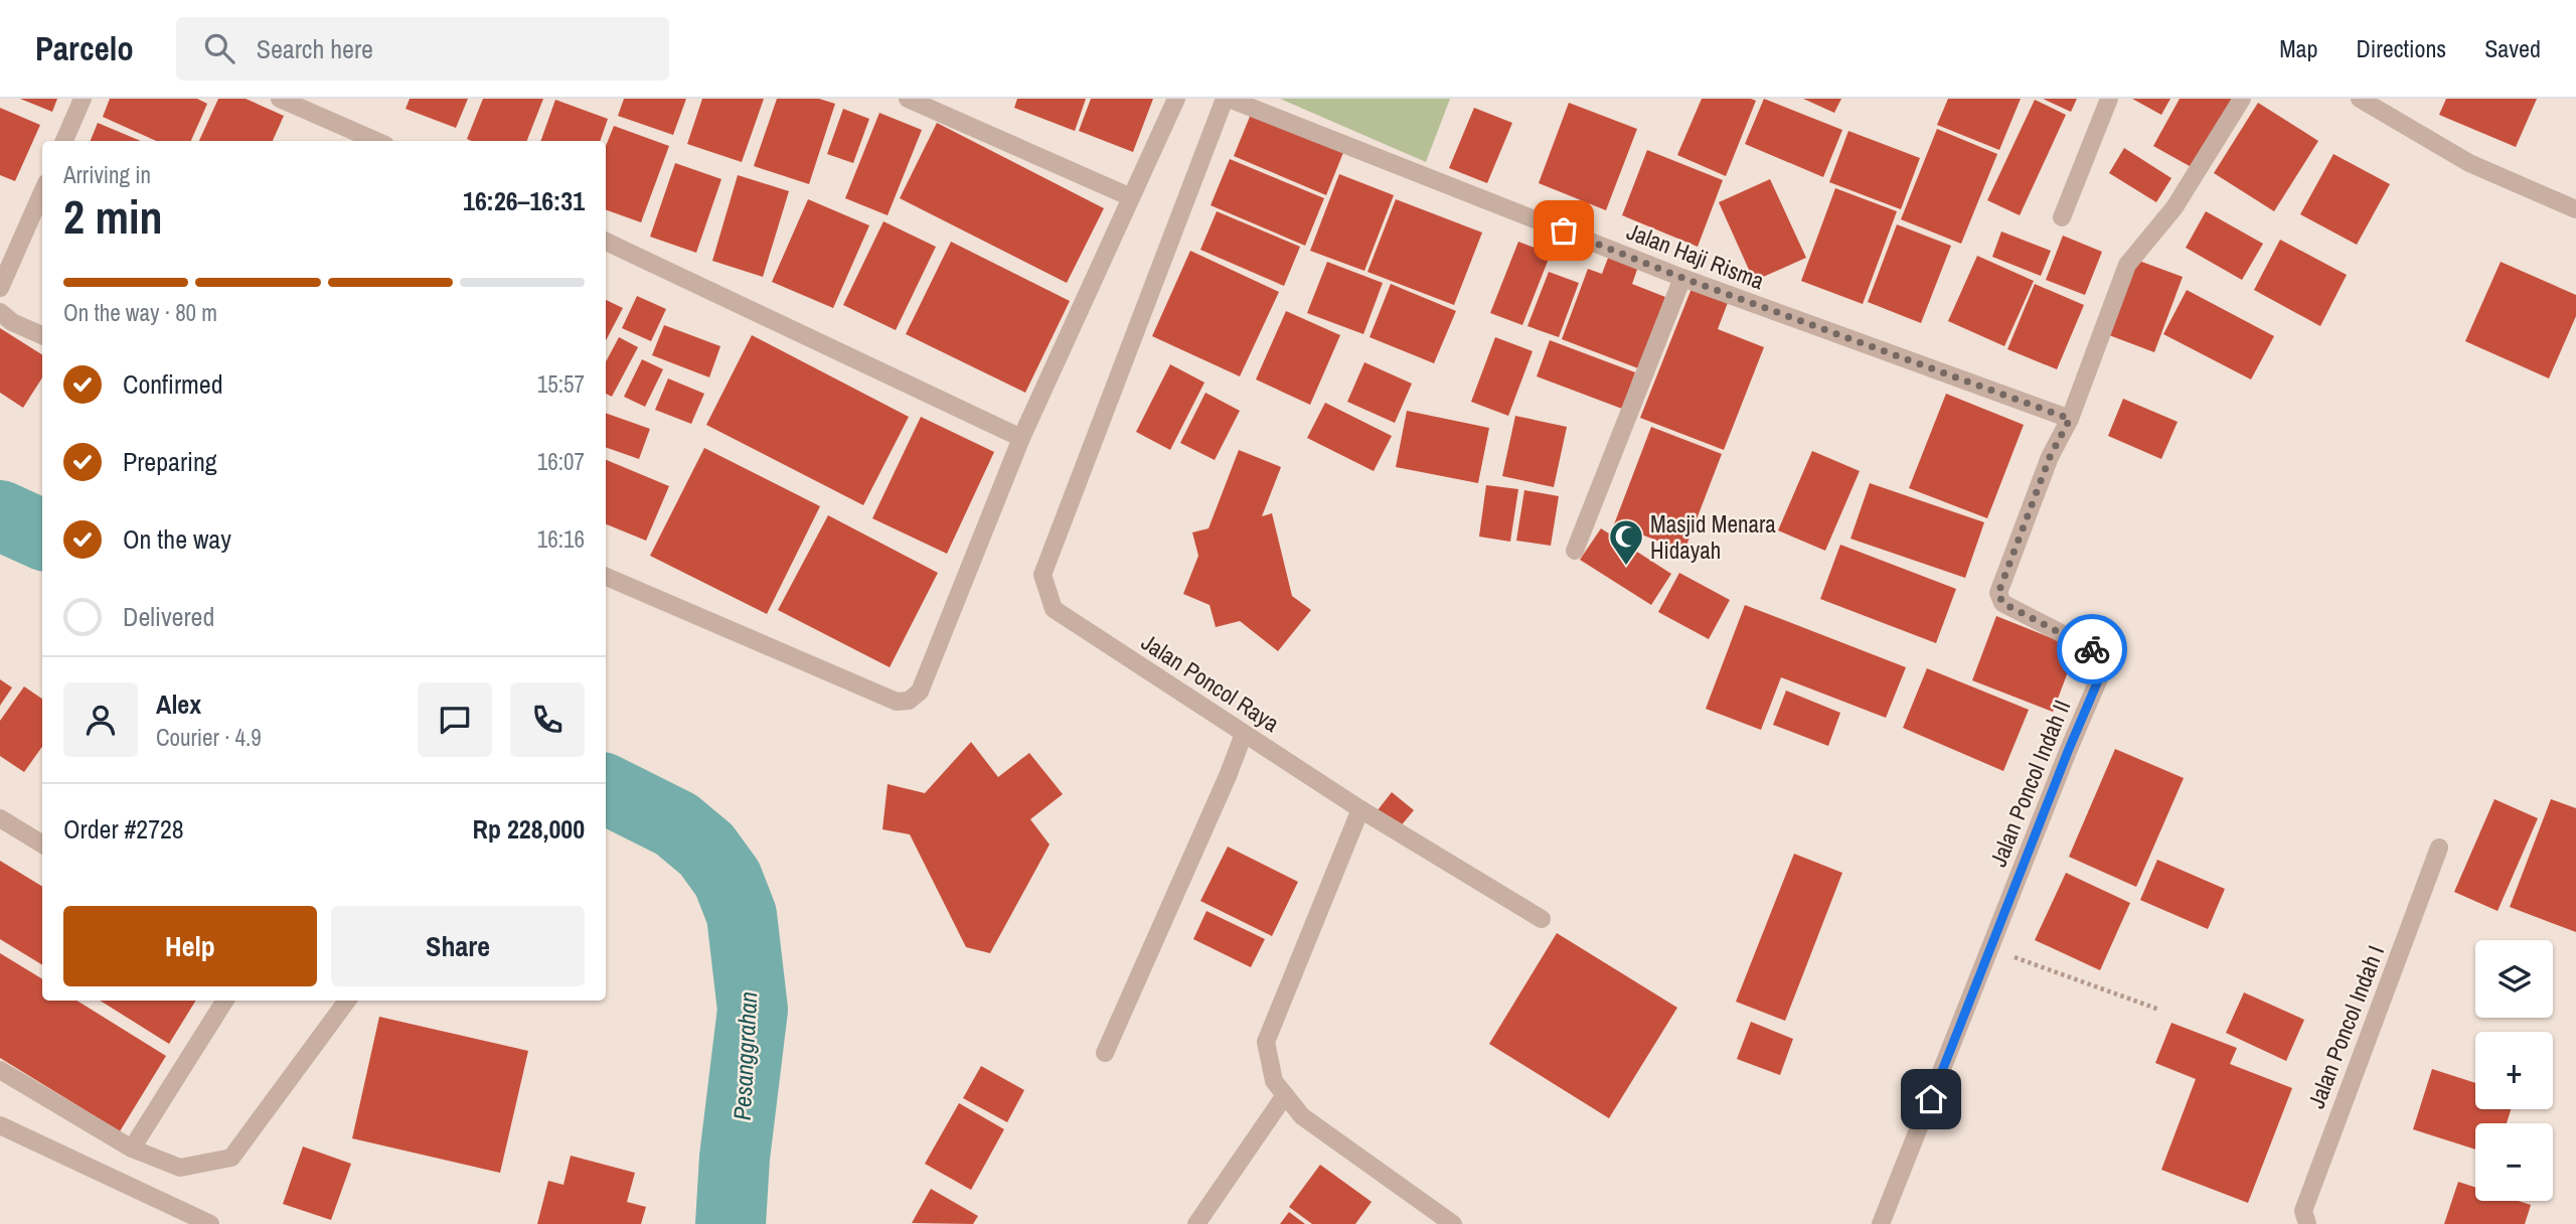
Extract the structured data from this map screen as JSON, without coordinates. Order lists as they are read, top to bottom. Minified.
{"streets":{"street":["Jalan Haji Risma","Jalan Poncol Raya","Jalan Poncol Indah II","Jalan Poncol Indah I"]},"crossings":[["Jalan Haji Risma","Jalan Poncol Raya"],["Jalan Haji Risma","Jalan Poncol Indah II"]],"water":["Pesanggrahan"],"places":{"mosque":["Masjid Menara Hidayah"]},"page":{"header":"Parcelo","search":"Search here","nav":["Map","Directions","Saved"],"heading":["2 min","Arriving in","16:26–16:31"],"panel":["Alex","Courier · 4.9","Order #2728","Rp 228,000"],"bar":"On the way · 80 m","list":[["Confirmed","15:57"],["Preparing","16:07"],["On the way","16:16"],"Delivered"],"buttons":["Help","Share"],"map_buttons":["+","−"]}}
